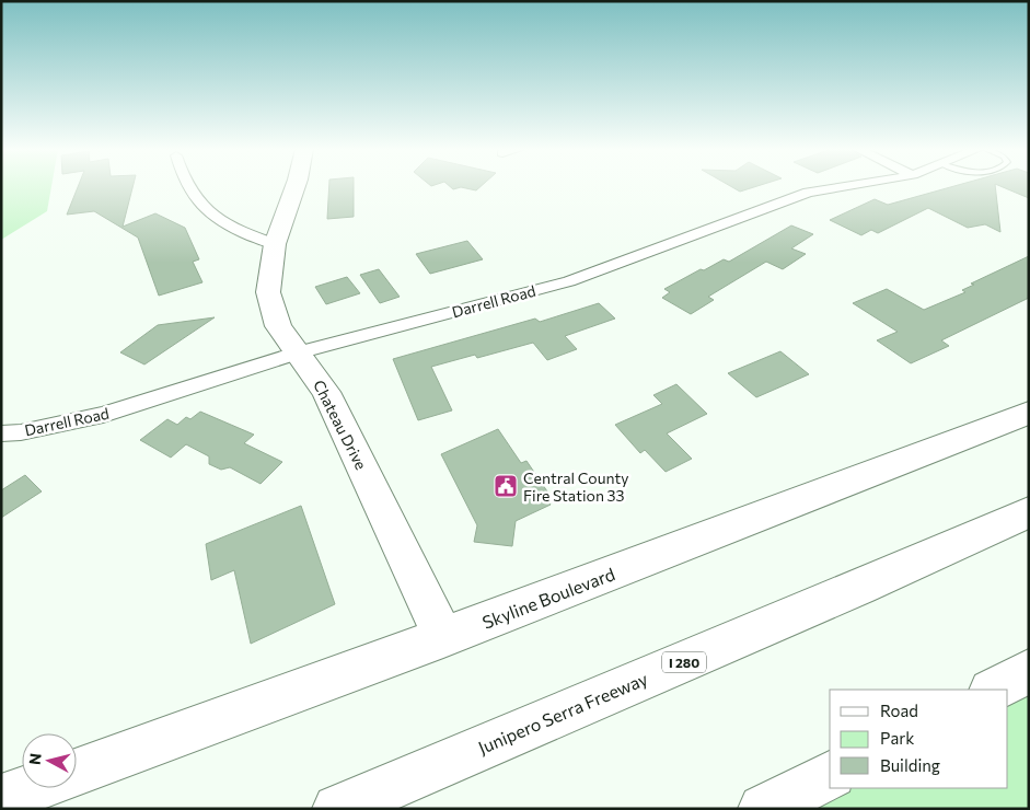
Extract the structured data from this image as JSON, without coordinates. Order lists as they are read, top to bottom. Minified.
{"streets":{"main road":["Chateau Drive","Skyline Boulevard","I 280","Junipero Serra Freeway"],"street":["Darrell Road"]},"crossings":[["Darrell Road","Chateau Drive"],["Chateau Drive","Skyline Boulevard"]],"places":{"public building":["Central County Fire Station 33"]},"legend":["Road","Park","Building"],"north":"left"}
